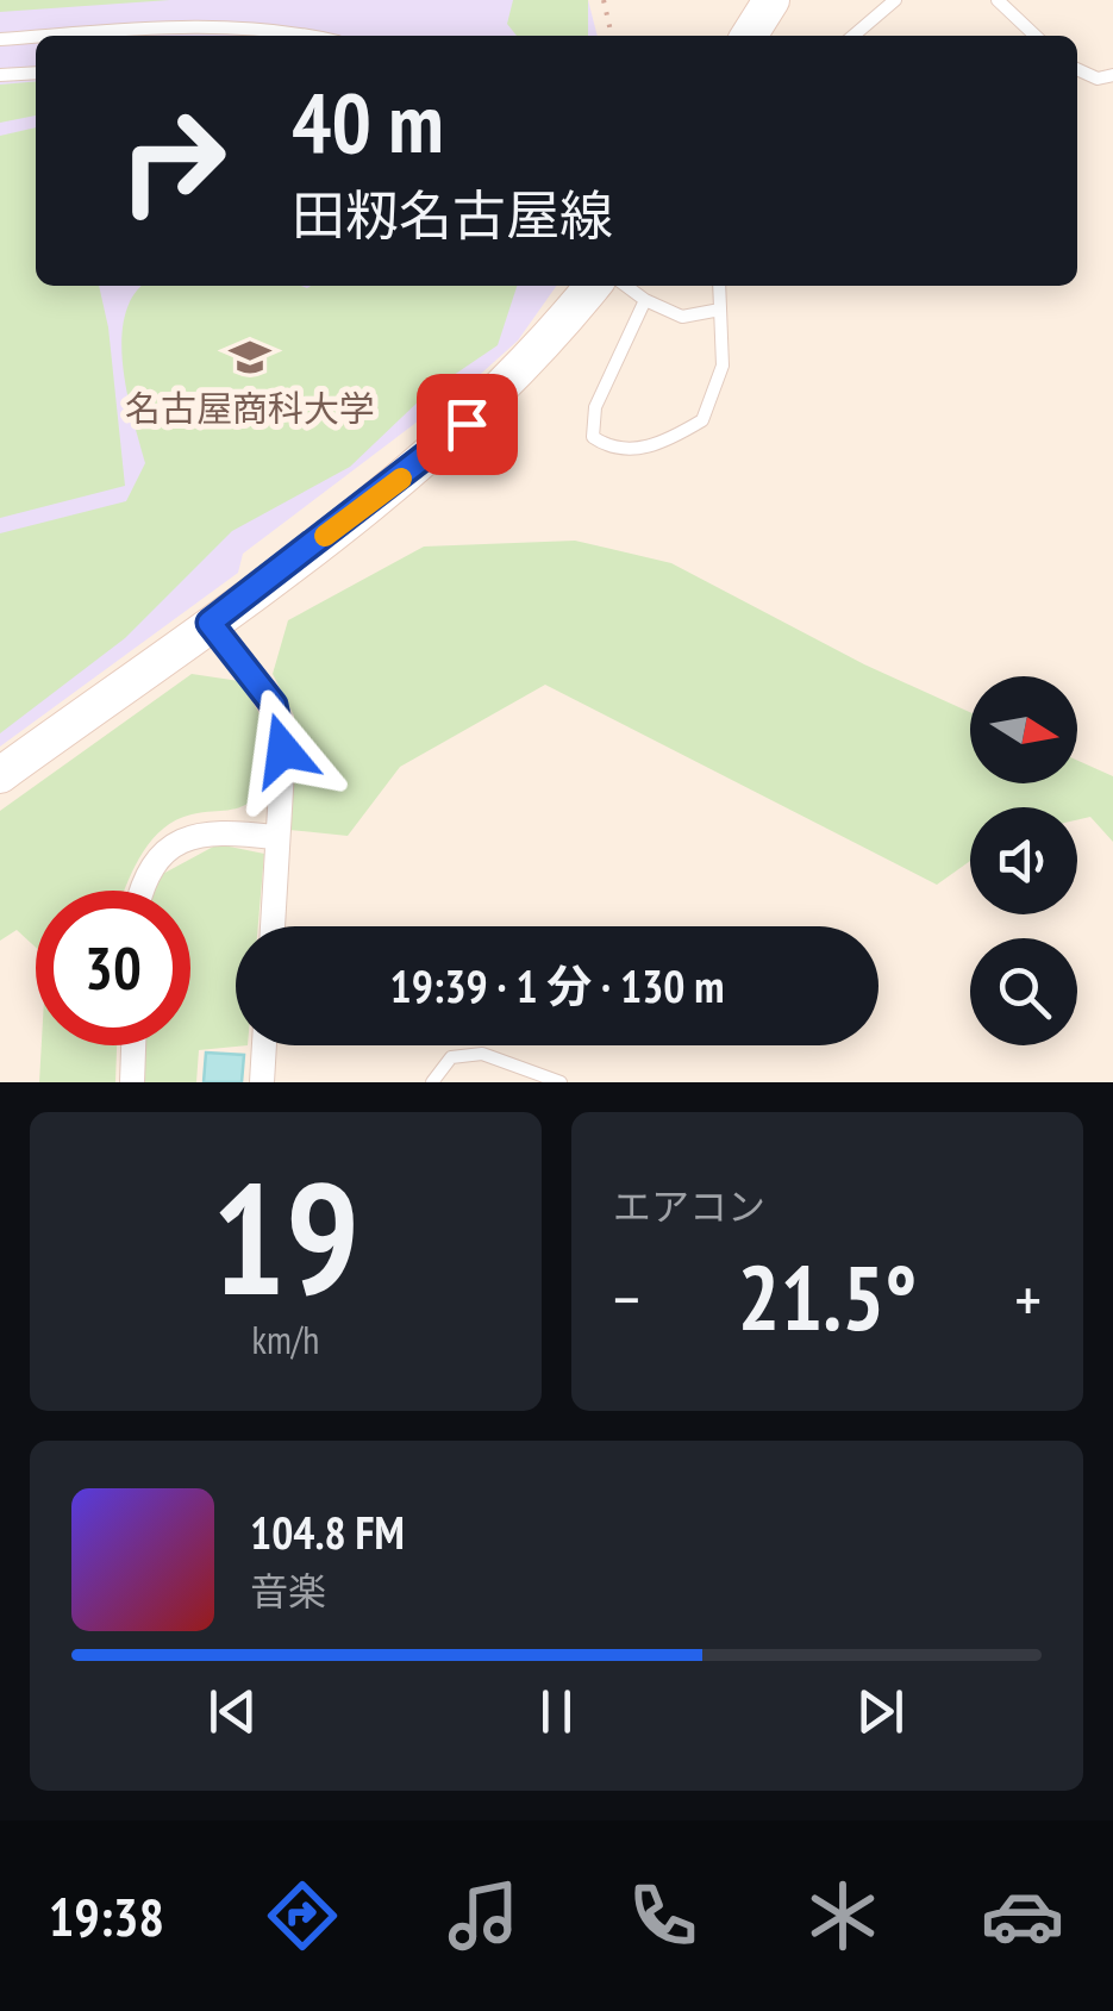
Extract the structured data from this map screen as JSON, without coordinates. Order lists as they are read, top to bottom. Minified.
{"places":{"school or university":["名古屋商科大学"]},"north":"right","page":{"turn":["40 m","田籾名古屋線"],"limit":"30","trip":"19:39 · 1 分 · 130 m","tile":[["19","km/h"],"エアコン"],"heat":["−","21.5°","+"],"song":["104.8 FM","音楽"],"tabs":"19:38"}}
